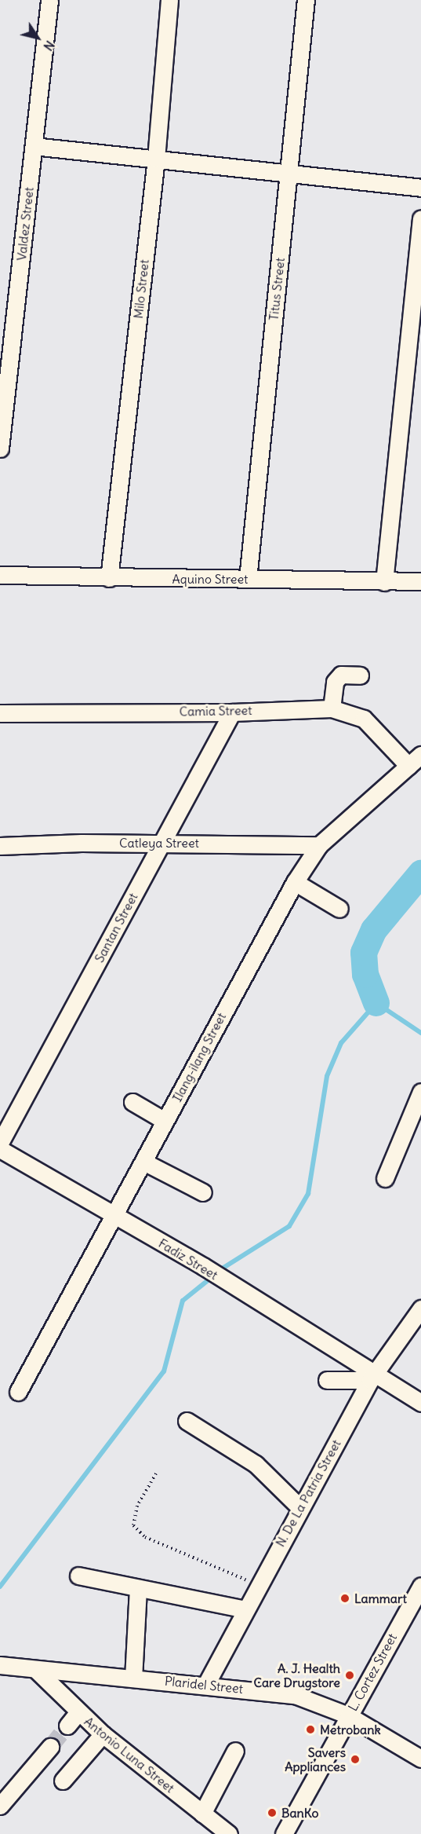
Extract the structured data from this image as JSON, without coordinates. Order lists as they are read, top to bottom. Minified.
{"streets":{"street":["Valdez Street","Milo Street","Titus Street","Aquino Street","Camia Street","Catleya Street","Santan Street","Ilang-ilang Street","Fadiz Street","N. De La Patria Street","L. Cortez Street","Plaridel Street","Antonio Luna Street"]},"crossings":[["Milo Street","Aquino Street"],["Titus Street","Aquino Street"],["Camia Street","Santan Street"],["Camia Street","Ilang-ilang Street"],["Catleya Street","Santan Street"],["Catleya Street","Ilang-ilang Street"],["Ilang-ilang Street","Fadiz Street"],["Fadiz Street","N. De La Patria Street"],["N. De La Patria Street","Plaridel Street"],["L. Cortez Street","Plaridel Street"],["Plaridel Street","Antonio Luna Street"]],"places":["Lammart","A. J. Health Care Drugstore","Metrobank","Savers Appliances","BanKo"],"north":"bottom right"}
